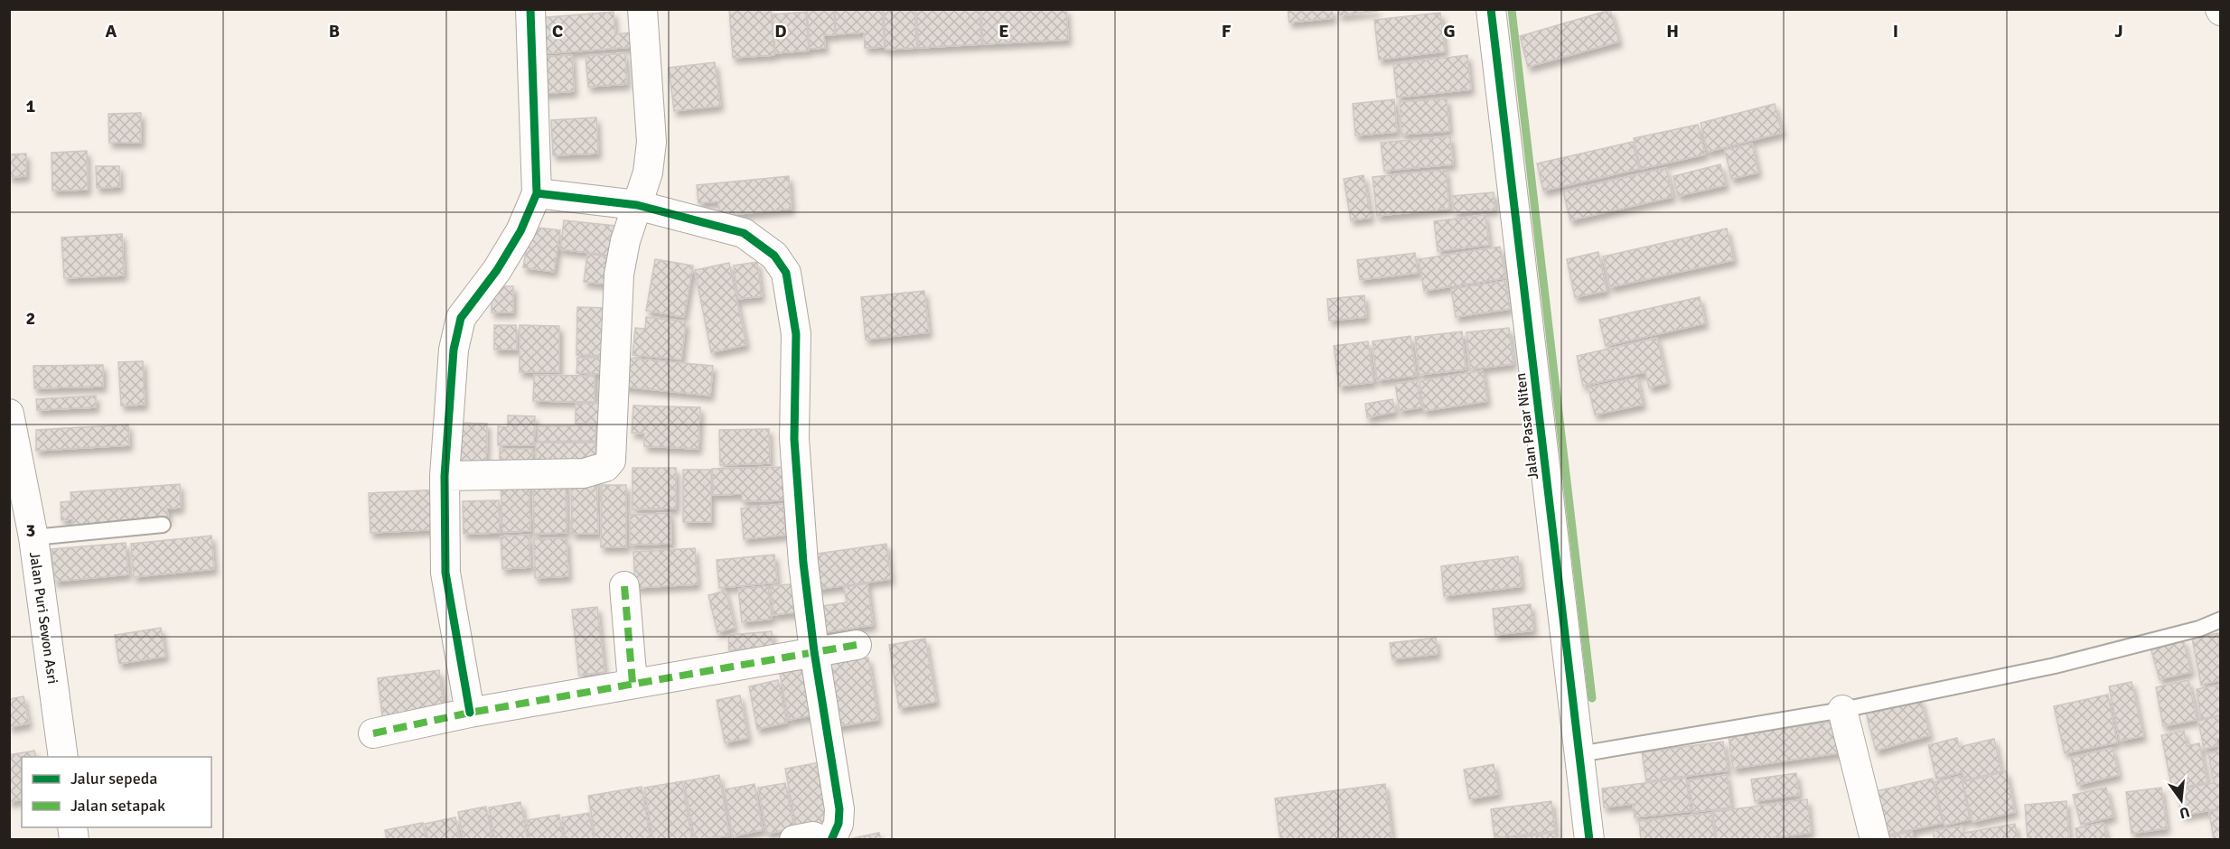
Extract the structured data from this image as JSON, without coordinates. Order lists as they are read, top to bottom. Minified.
{"streets":{"street":["Jalan Pasar Niten","Jalan Puri Sewon Asri"]},"legend":["Jalur sepeda","Jalan setapak"],"north":"bottom","grid":{"columns":["A","B","C","D","E","F","G","H","I","J"],"rows":["1","2","3"]}}
